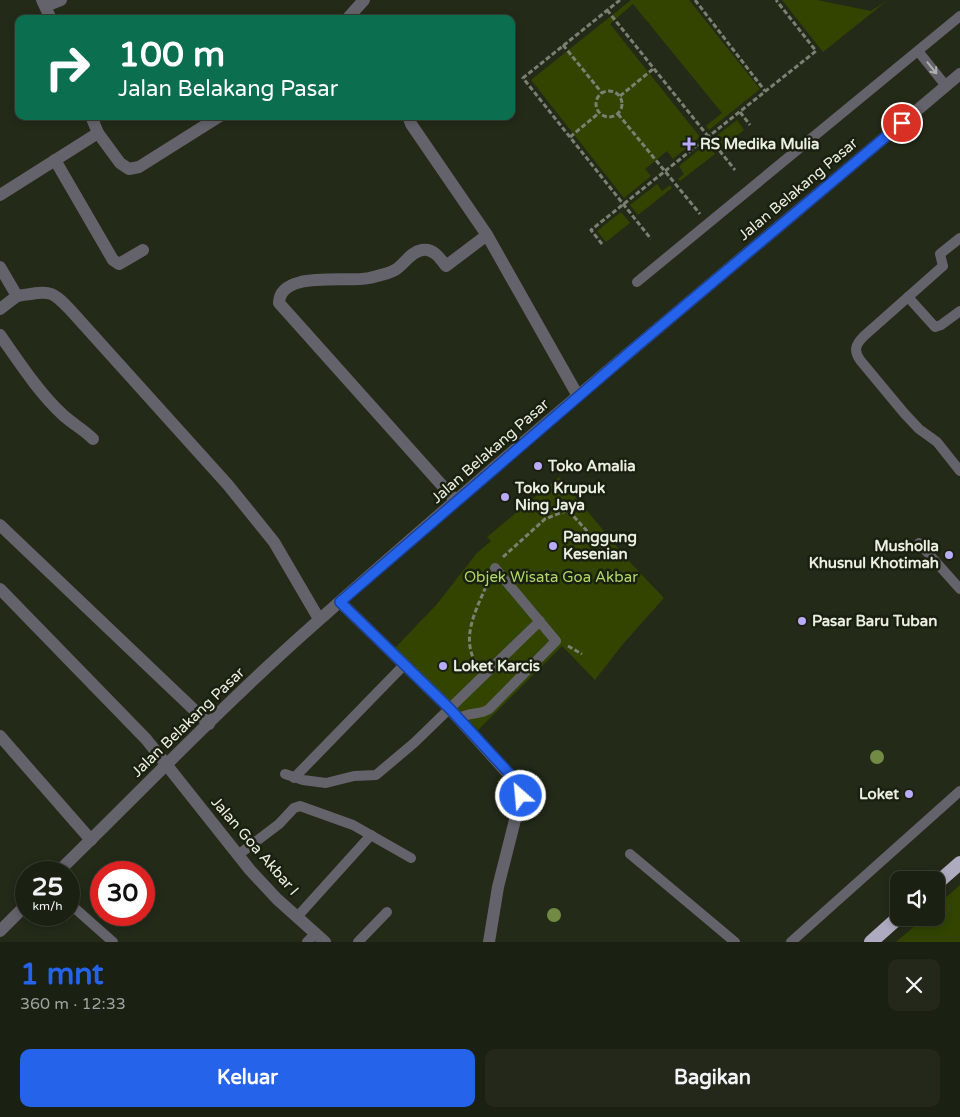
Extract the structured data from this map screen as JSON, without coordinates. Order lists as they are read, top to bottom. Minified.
{"streets":{"street":["Jalan Belakang Pasar","Jalan Goa Akbar I"]},"crossings":[["Jalan Belakang Pasar","Jalan Goa Akbar I"]],"parks":["Objek Wisata Goa Akbar"],"places":{"health":["RS Medika Mulia"],"other":["Toko Amalia","Toko Krupuk Ning Jaya","Panggung Kesenian","Musholla Khusnul Khotimah","Pasar Baru Tuban","Loket Karcis","Loket"]},"page":{"turn":["100 m","Jalan Belakang Pasar"],"speed":"25 km/h","limit":"30","heading":["1 mnt","360 m · 12:33"],"buttons":["Keluar","Bagikan"]}}
